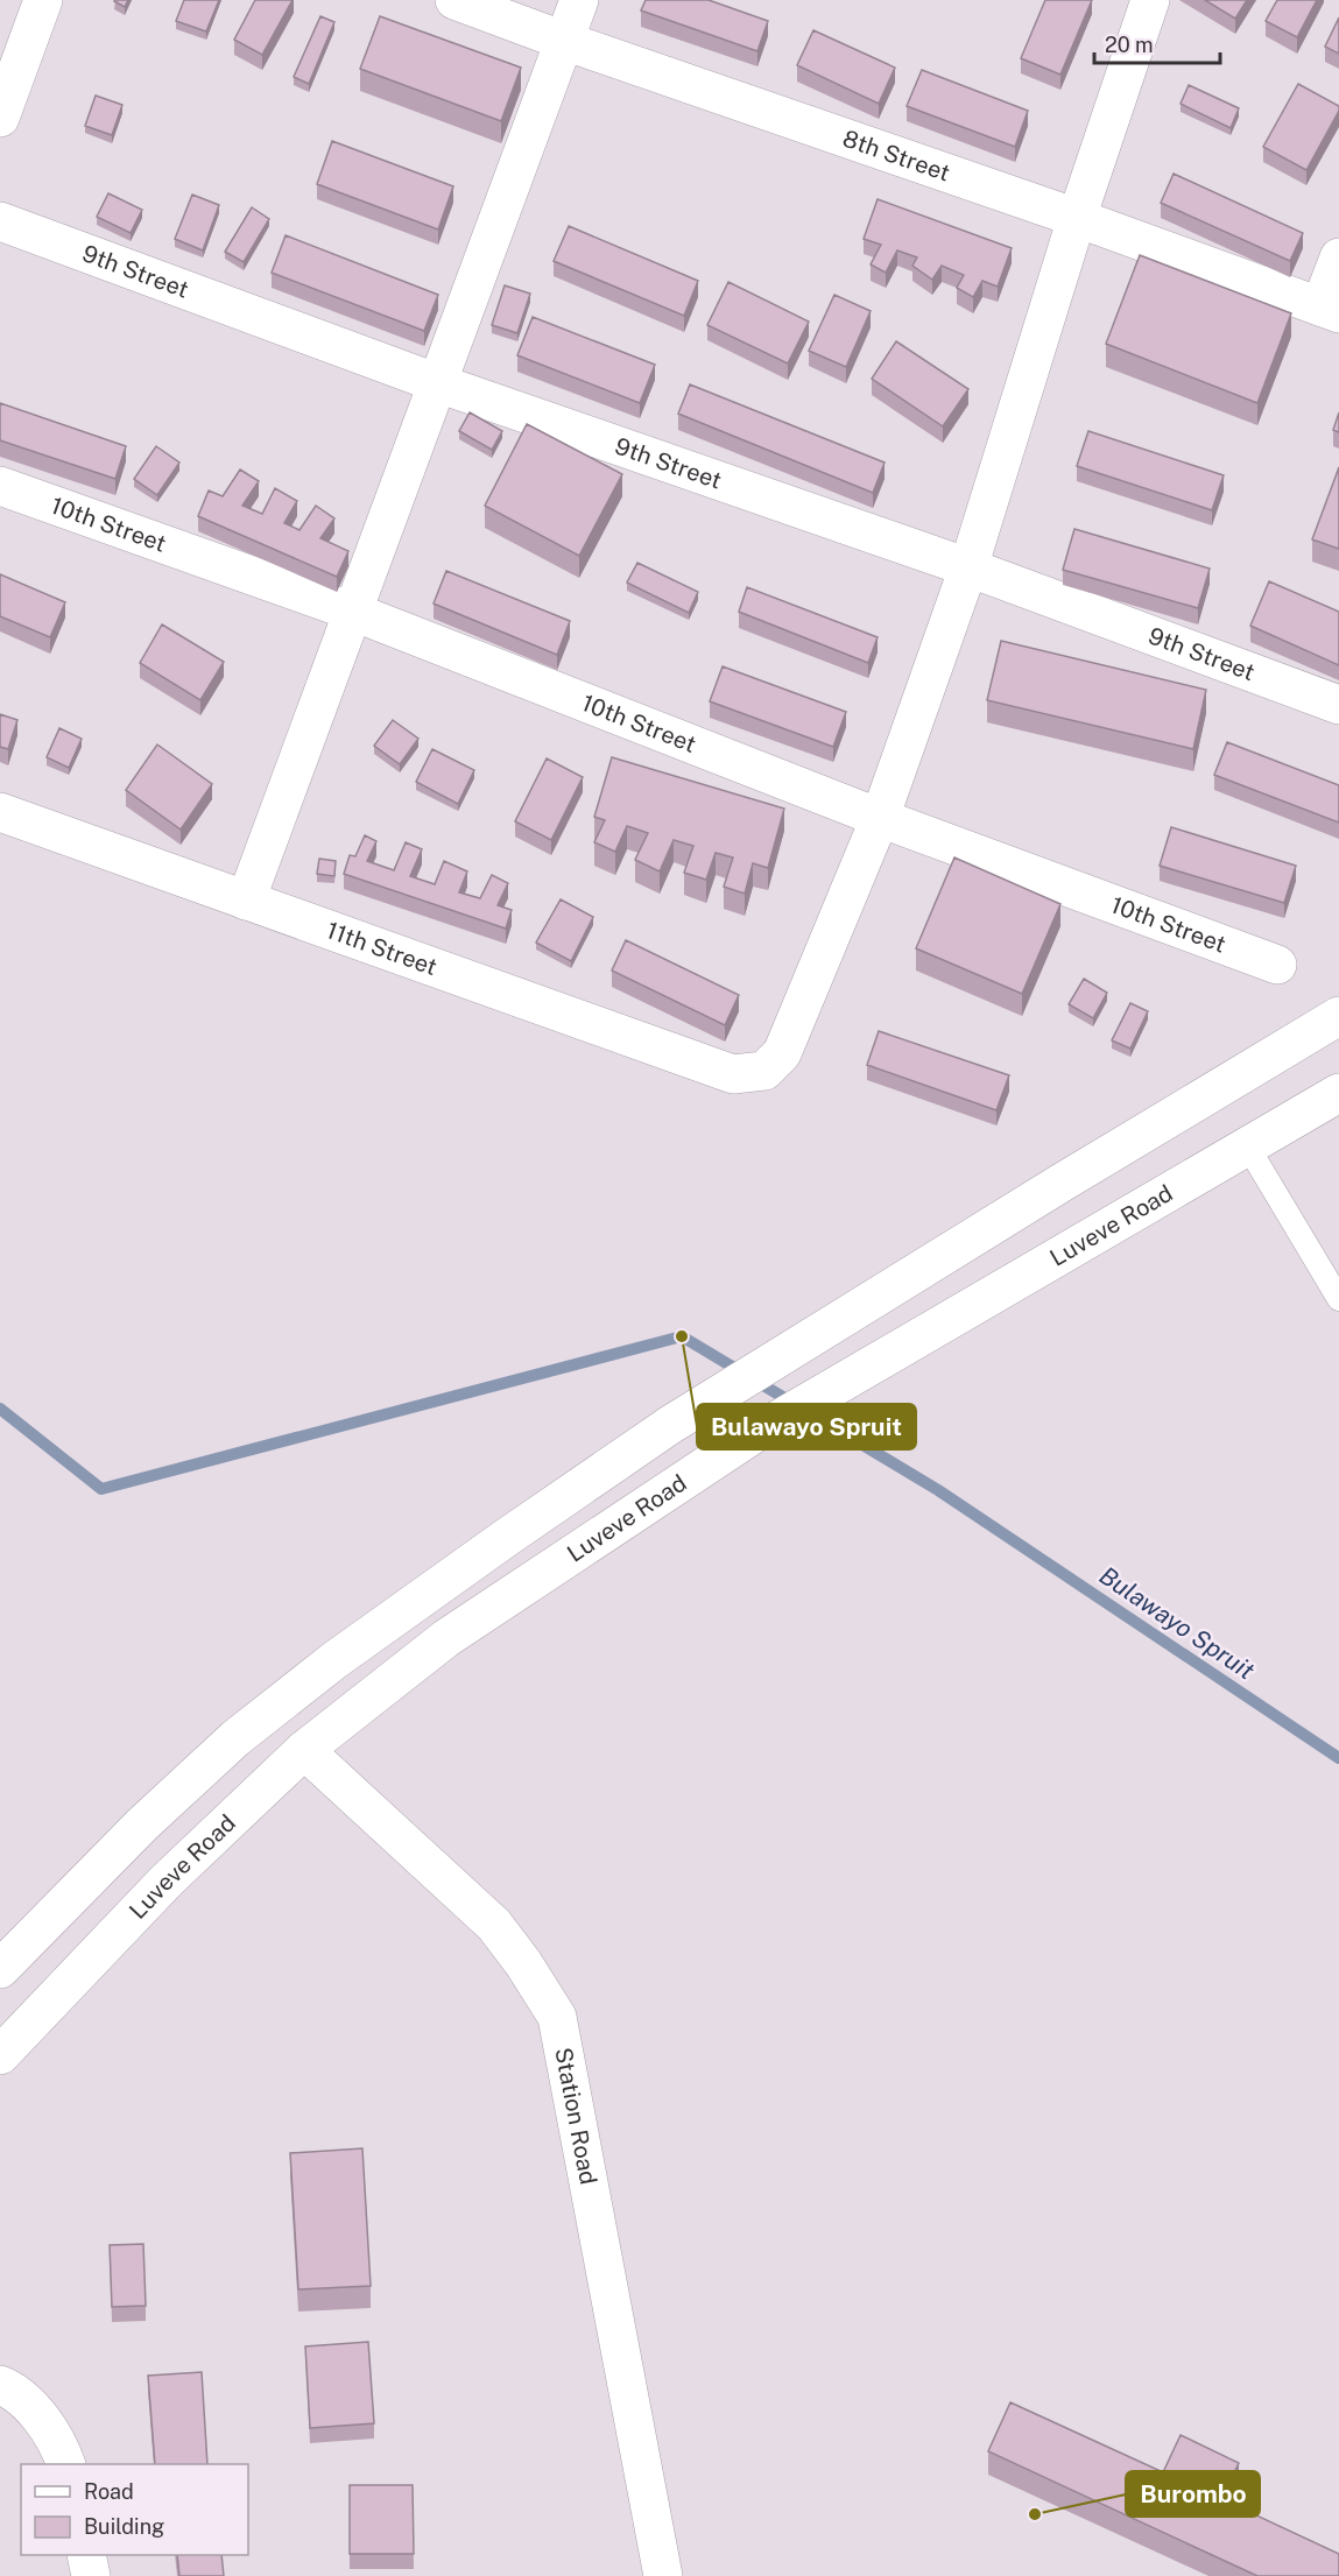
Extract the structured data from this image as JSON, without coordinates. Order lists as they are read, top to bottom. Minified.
{"streets":{"street":["8th Street","9th Street","10th Street","11th Street","Luveve Road","Station Road"]},"crossings":[["10th Street","11th Street"],["Luveve Road","Station Road"]],"water":["Bulawayo Spruit"],"places":["Bulawayo Spruit","Burombo"],"legend":["Road","Building"],"scale_bar":"20 m"}
